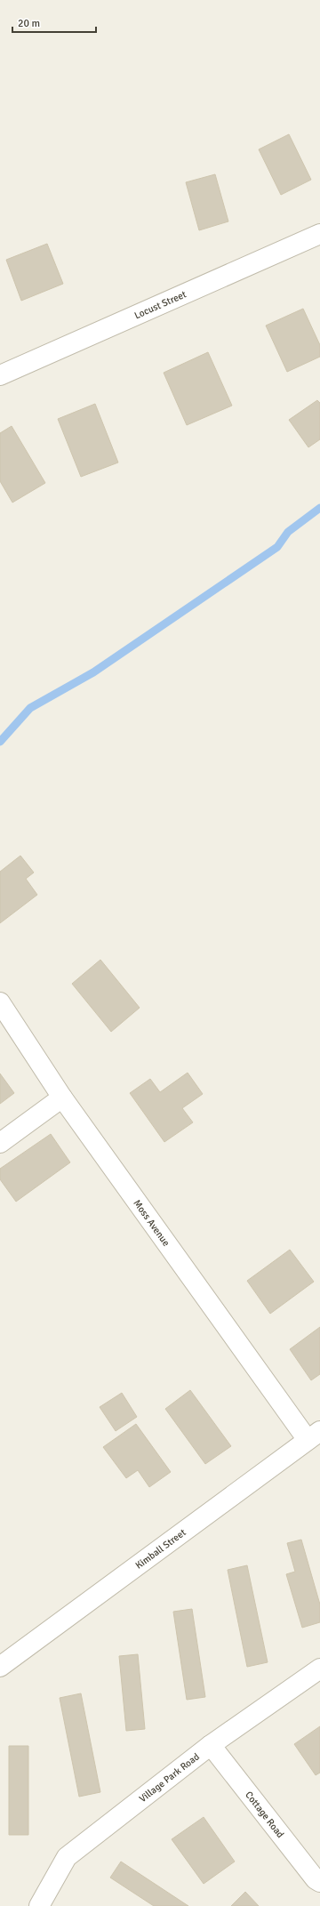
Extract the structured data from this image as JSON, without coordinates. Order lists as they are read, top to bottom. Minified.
{"streets":{"street":["Locust Street","Moss Avenue","Kimball Street","Village Park Road","Cottage Road"]},"crossings":[["Moss Avenue","Kimball Street"],["Village Park Road","Cottage Road"]],"scale_bar":"20 m"}
